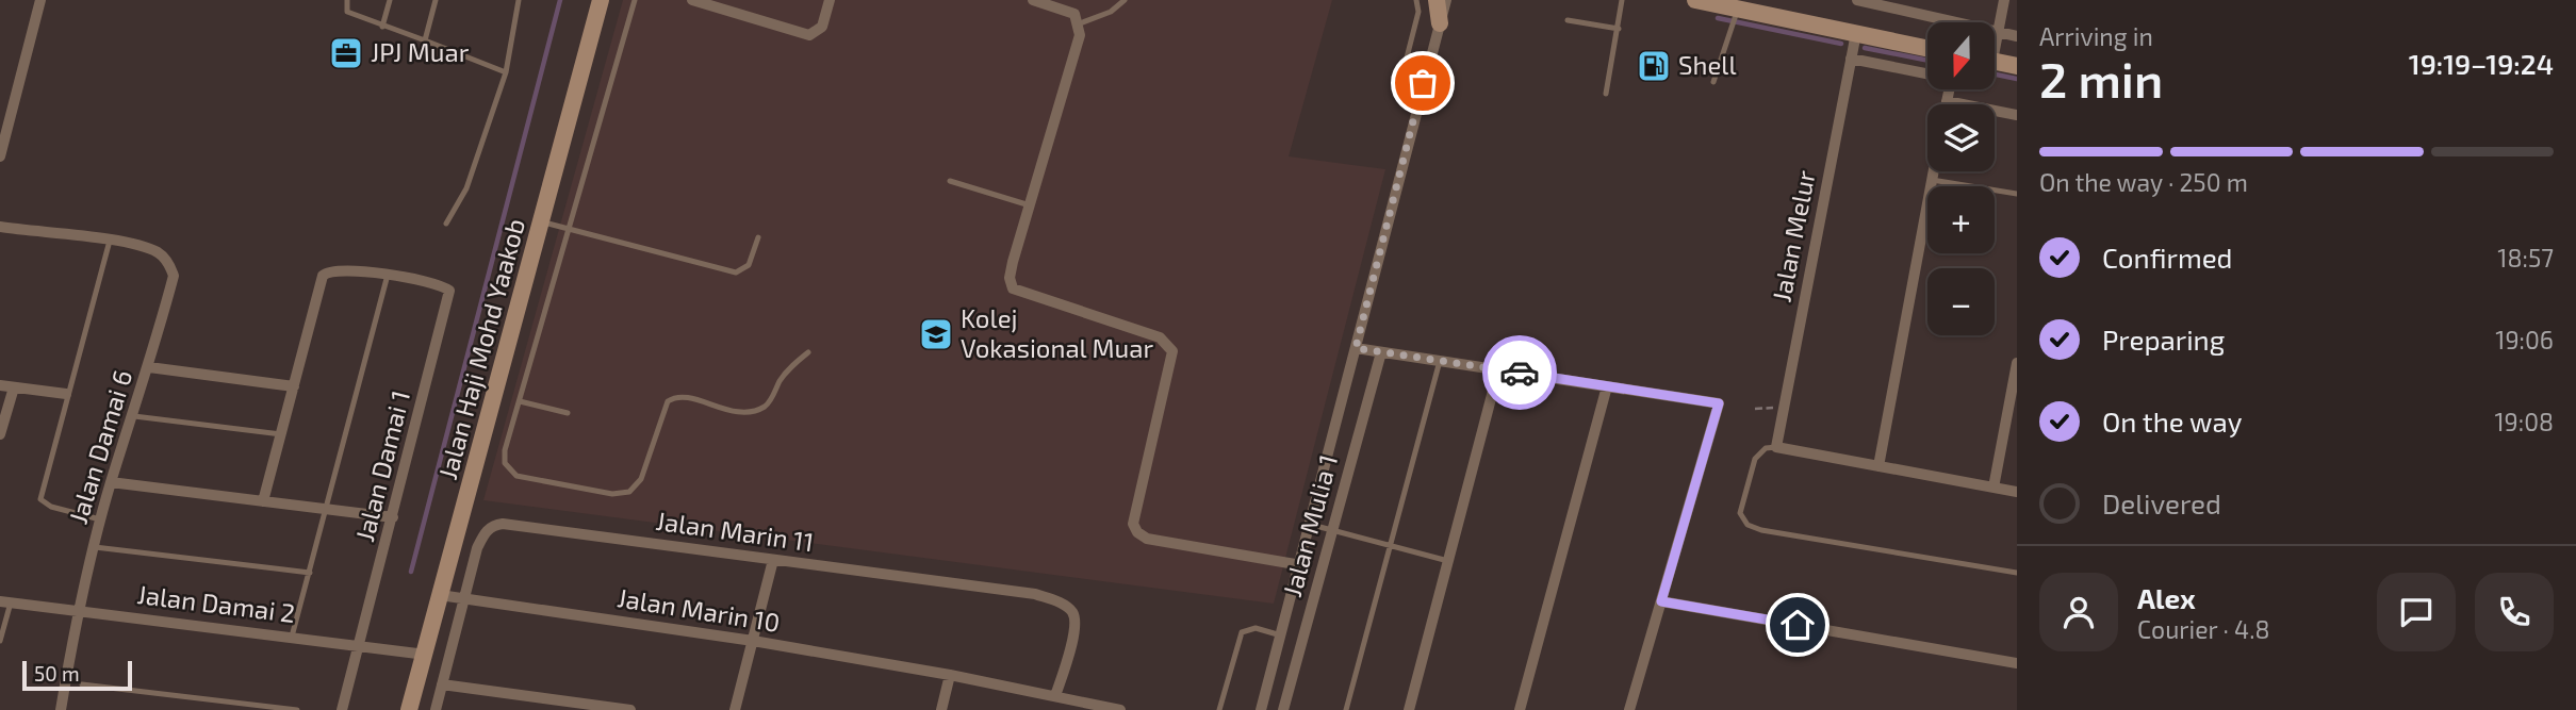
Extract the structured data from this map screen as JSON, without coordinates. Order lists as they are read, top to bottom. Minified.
{"streets":{"street":["Jalan Melur","Jalan Haji Mohd Yaakob","Jalan Damai 6","Jalan Damai 1","Jalan Mulia 1","Jalan Marin 11","Jalan Damai 2","Jalan Marin 10"]},"crossings":[["Jalan Haji Mohd Yaakob","Jalan Damai 2"],["Jalan Haji Mohd Yaakob","Jalan Marin 10"],["Jalan Damai 6","Jalan Damai 2"],["Jalan Damai 1","Jalan Damai 2"],["Jalan Marin 11","Jalan Marin 10"]],"places":{"office":["JPJ Muar"],"fuel station":["Shell"],"school or university":["Kolej Vokasional Muar"]},"scale_bar":"50 m","north":"bottom","page":{"heading":["2 min","Arriving in","19:19–19:24"],"panel":["Alex","Courier · 4.8"],"map_buttons":["+","−"],"bar":"On the way · 250 m","list":[["Confirmed","18:57"],["Preparing","19:06"],["On the way","19:08"],"Delivered"],"scale":"50 m"}}
